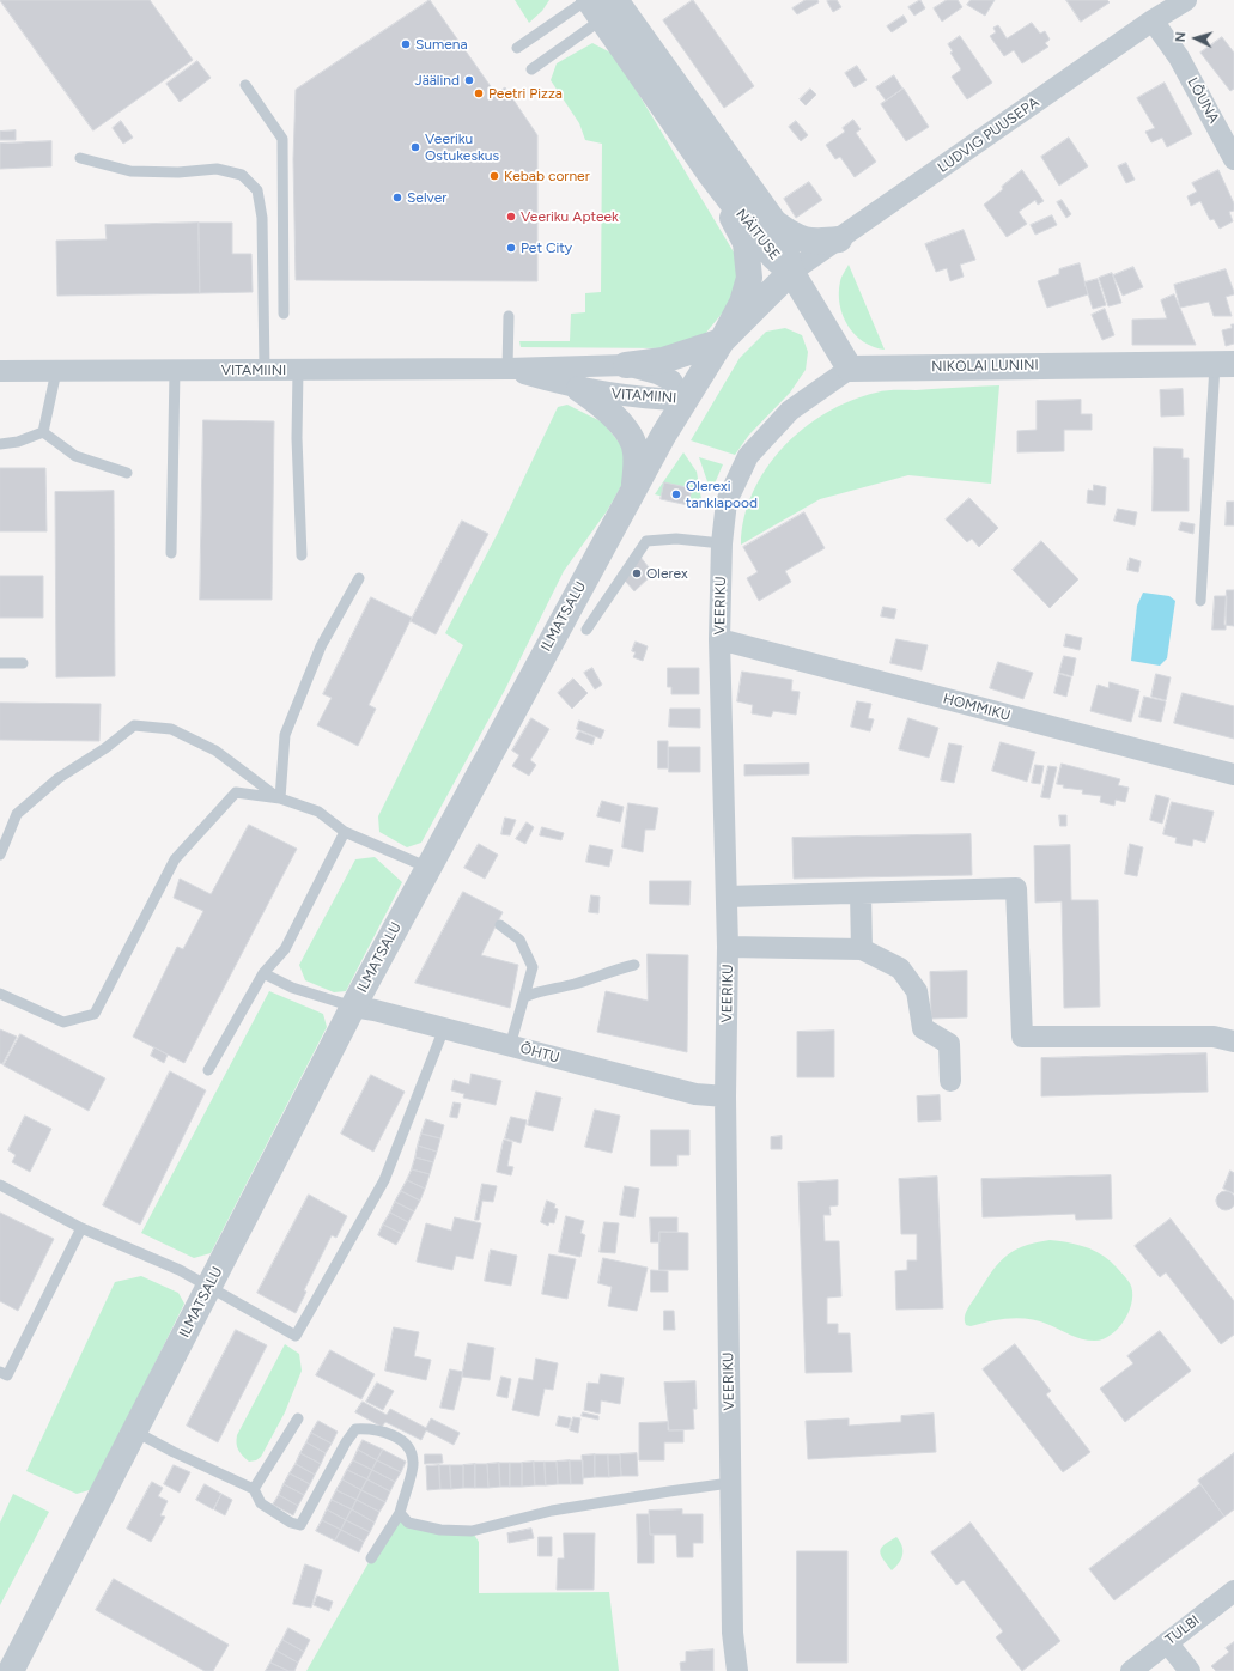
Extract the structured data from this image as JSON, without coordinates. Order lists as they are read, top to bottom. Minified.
{"streets":{"street":["LÕUNA","LUDVIG PUUSEPA","NÄITUSE","NIKOLAI LUNINI","VITAMIINI","VEERIKU","ILMATSALU","HOMMIKU","ÕHTU","TULBI"]},"crossings":[["LÕUNA","LUDVIG PUUSEPA"],["LUDVIG PUUSEPA","NÄITUSE"],["LUDVIG PUUSEPA","ILMATSALU"],["NÄITUSE","ILMATSALU"],["NIKOLAI LUNINI","VEERIKU"],["VITAMIINI","ILMATSALU"],["VEERIKU","HOMMIKU"],["VEERIKU","ÕHTU"],["ILMATSALU","ÕHTU"]],"places":["Sumena","Jäälind","Peetri Pizza","Veeriku Ostukeskus","Kebab corner","Selver","Veeriku Apteek","Pet City","Olerexi tanklapood","Olerex"],"north":"left"}
